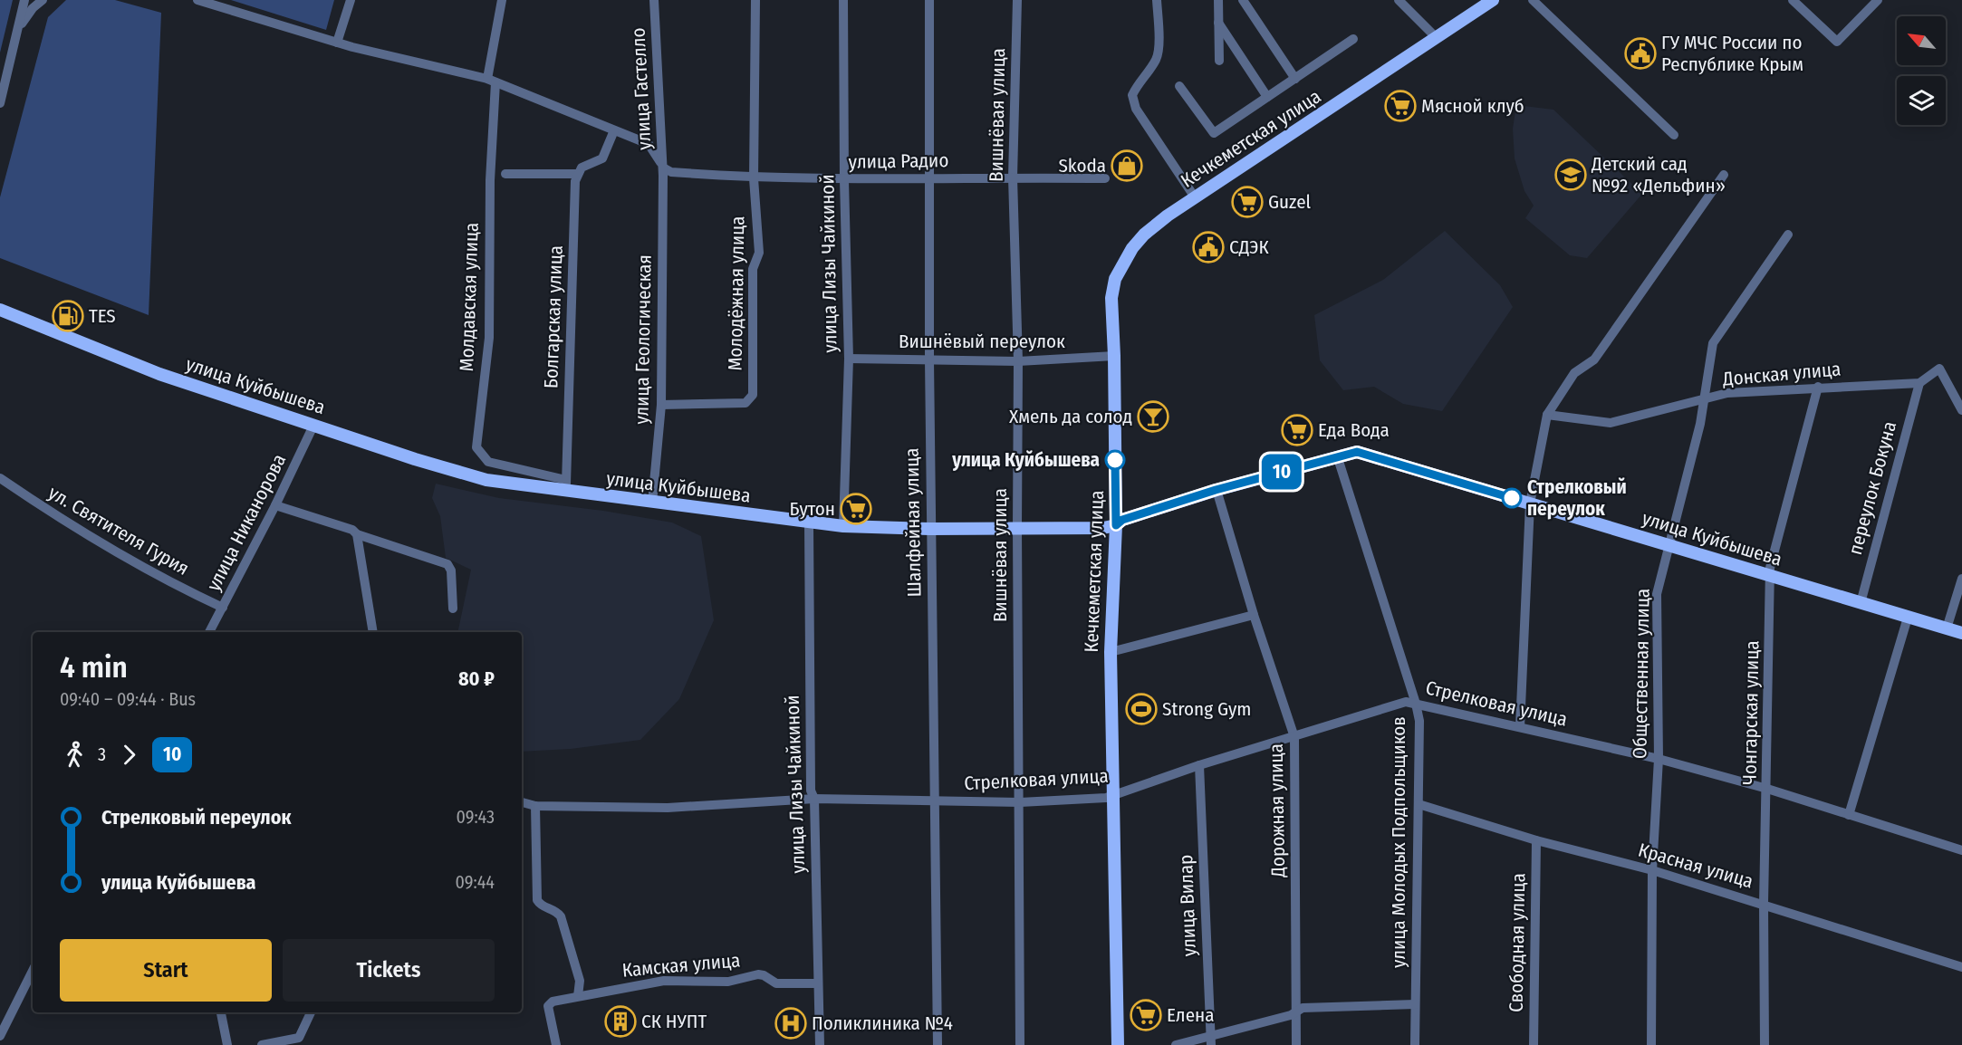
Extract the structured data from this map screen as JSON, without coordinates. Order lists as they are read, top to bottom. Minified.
{"streets":{"main road":["Кечкеметская улица","улица Куйбышева"],"street":["улица Гастелло","Вишнёвая улица","улица Радио","улица Лизы Чайкиной","Молодёжная улица","Молдавская улица","Болгарская улица","улица Геологическая","Вишнёвый переулок","Донская улица","переулок Бокуна","улица Никанорова","Шалфейная улица","ул. Святителя Гурия","Общественная улица","Стрелковая улица","Чонгарская улица","Дорожная улица","улица Молодых Подпольщиков","Красная улица","улица Вилар","Свободная улица","Камская улица"]},"crossings":[["улица Гастелло","улица Радио"],["улица Гастелло","улица Геологическая"],["Вишнёвая улица","улица Радио"],["Вишнёвая улица","Вишнёвый переулок"],["Вишнёвая улица","улица Куйбышева"],["Вишнёвая улица","Стрелковая улица"],["Кечкеметская улица","Вишнёвый переулок"],["Кечкеметская улица","улица Куйбышева"],["Кечкеметская улица","Стрелковая улица"],["улица Радио","улица Лизы Чайкиной"],["улица Радио","Молодёжная улица"],["улица Радио","улица Геологическая"],["улица Радио","Шалфейная улица"],["улица Лизы Чайкиной","Вишнёвый переулок"],["улица Лизы Чайкиной","улица Куйбышева"],["улица Лизы Чайкиной","Стрелковая улица"],["улица Лизы Чайкиной","Камская улица"],["Молодёжная улица","улица Геологическая"],["Молдавская улица","Болгарская улица"],["Молдавская улица","улица Куйбышева"],["Болгарская улица","улица Куйбышева"],["улица Геологическая","улица Куйбышева"],["Вишнёвый переулок","Шалфейная улица"],["Донская улица","переулок Бокуна"],["Донская улица","Общественная улица"],["Донская улица","Чонгарская улица"],["улица Куйбышева","переулок Бокуна"],["улица Куйбышева","улица Никанорова"],["улица Куйбышева","Шалфейная улица"],["улица Куйбышева","Общественная улица"],["улица Куйбышева","Чонгарская улица"],["улица Куйбышева","Дорожная улица"],["улица Куйбышева","улица Молодых Подпольщиков"],["улица Никанорова","ул. Святителя Гурия"],["Шалфейная улица","Стрелковая улица"],["Общественная улица","Стрелковая улица"],["Общественная улица","Красная улица"],["Стрелковая улица","Чонгарская улица"],["Стрелковая улица","Дорожная улица"],["Стрелковая улица","улица Молодых Подпольщиков"],["Стрелковая улица","улица Вилар"],["Чонгарская улица","Красная улица"],["улица Молодых Подпольщиков","Красная улица"],["Красная улица","Свободная улица"]],"places":{"public building":["ГУ МЧС России по Республике Крым","СДЭК"],"supermarket":["Мясной клуб","Guzel","Еда Вода","Бутон","Елена"],"shop":["Skoda"],"school or university":["Детский сад №92 «Дельфин»"],"fuel station":["TES"],"bar":["Хмель да солод"],"other":["улица Куйбышева","Стрелковый переулок"],"sports":["Strong Gym"],"building":["СК НУПТ"],"hospital":["Поликлиника №4"]},"lines":["bus line 10"],"north":"top left","page":{"on_map":"10","heading":["4 min","09:40 – 09:44 · Bus","80 ₽"],"legs":["3","10"],"list":[{"name":"Стрелковый переулок","value":"09:43"},{"name":"улица Куйбышева","value":"09:44"}],"buttons":["Start","Tickets"]}}
